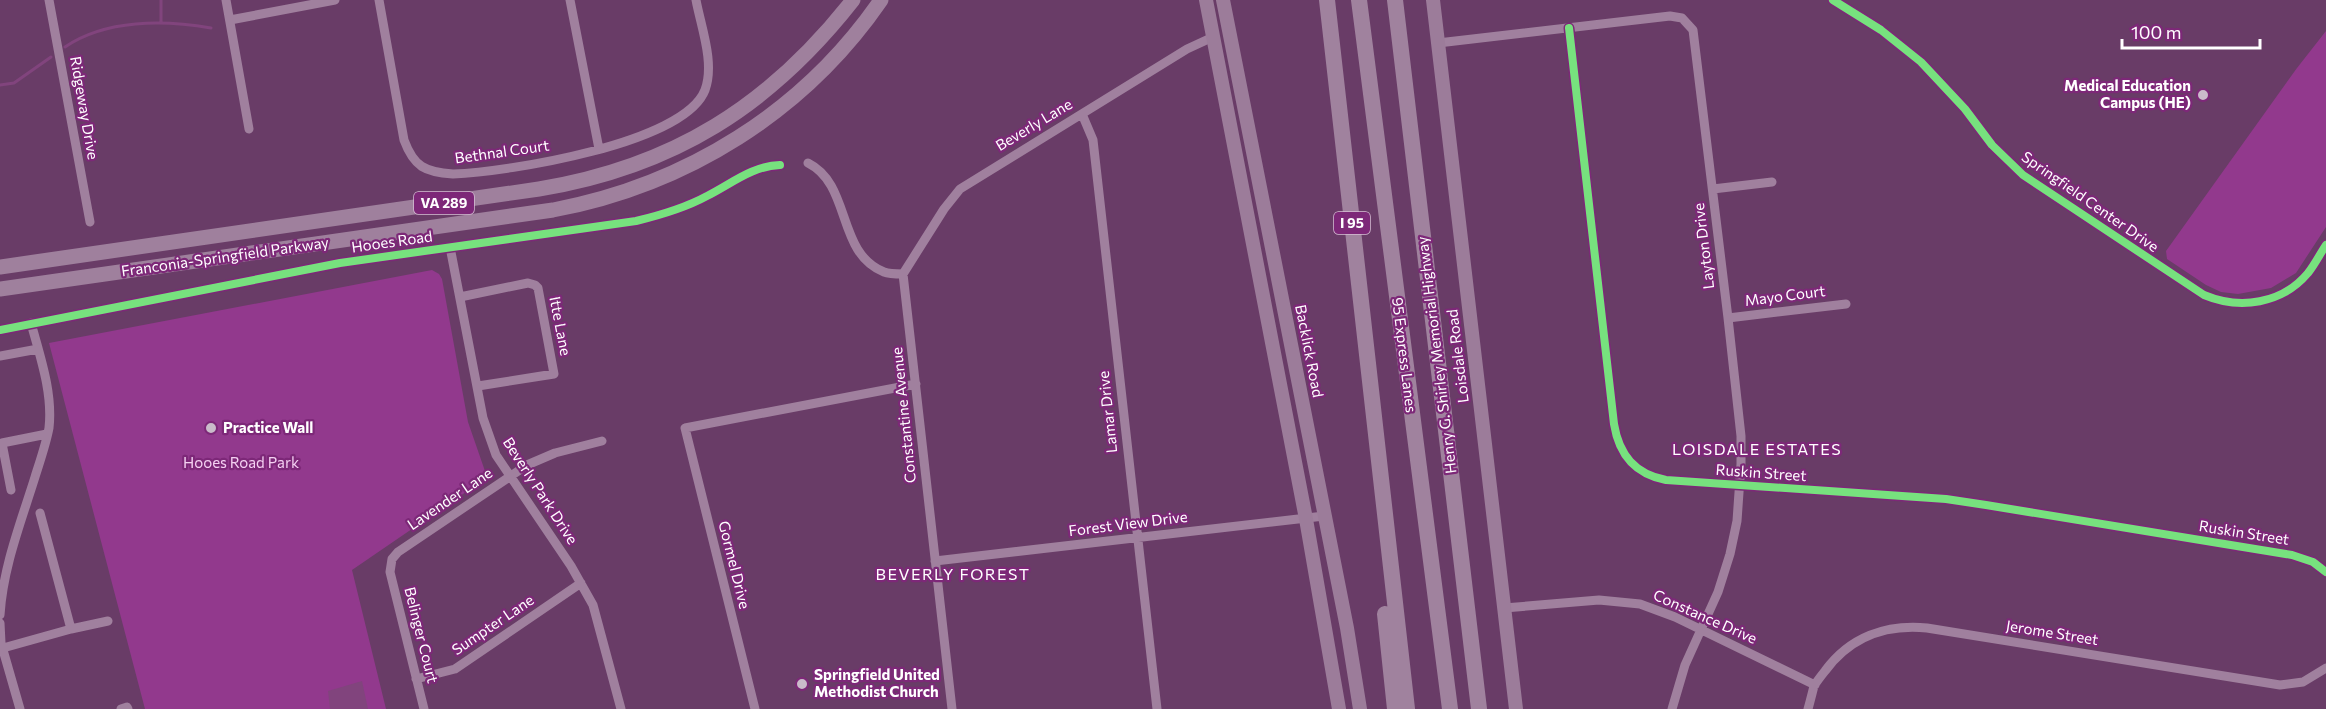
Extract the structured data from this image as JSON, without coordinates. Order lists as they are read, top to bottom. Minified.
{"streets":{"highway":["I 95","95 Express Lanes","Henry G. Shirley Memorial Highway"],"main road":["VA 289","Franconia-Springfield Parkway","Backlick Road","Loisdale Road"],"street":["Ridgeway Drive","Beverly Lane","Bethnal Court","Springfield Center Drive","Hooes Road","Layton Drive","Mayo Court","Itte Lane","Lamar Drive","Constantine Avenue","Ruskin Street","Beverly Park Drive","Lavender Lane","Forest View Drive","Gormel Drive","Constance Drive","Sumpter Lane","Jerome Street","Belinger Court"]},"crossings":[["Beverly Lane","Lamar Drive"],["Beverly Lane","Constantine Avenue"],["Hooes Road","Beverly Park Drive"],["Layton Drive","Mayo Court"],["Layton Drive","Loisdale Road"],["Layton Drive","Ruskin Street"],["Layton Drive","Constance Drive"],["Itte Lane","Beverly Park Drive"],["Backlick Road","Forest View Drive"],["Loisdale Road","Constance Drive"],["Lamar Drive","Forest View Drive"],["Constantine Avenue","Forest View Drive"],["Constantine Avenue","Gormel Drive"],["Beverly Park Drive","Lavender Lane"],["Beverly Park Drive","Sumpter Lane"],["Lavender Lane","Belinger Court"],["Constance Drive","Jerome Street"],["Sumpter Lane","Belinger Court"]],"districts":["LOISDALE ESTATES","BEVERLY FOREST"],"parks":["Hooes Road Park"],"places":["Medical Education Campus (HE)","Practice Wall","Springfield United Methodist Church"],"scale_bar":"100 m"}
